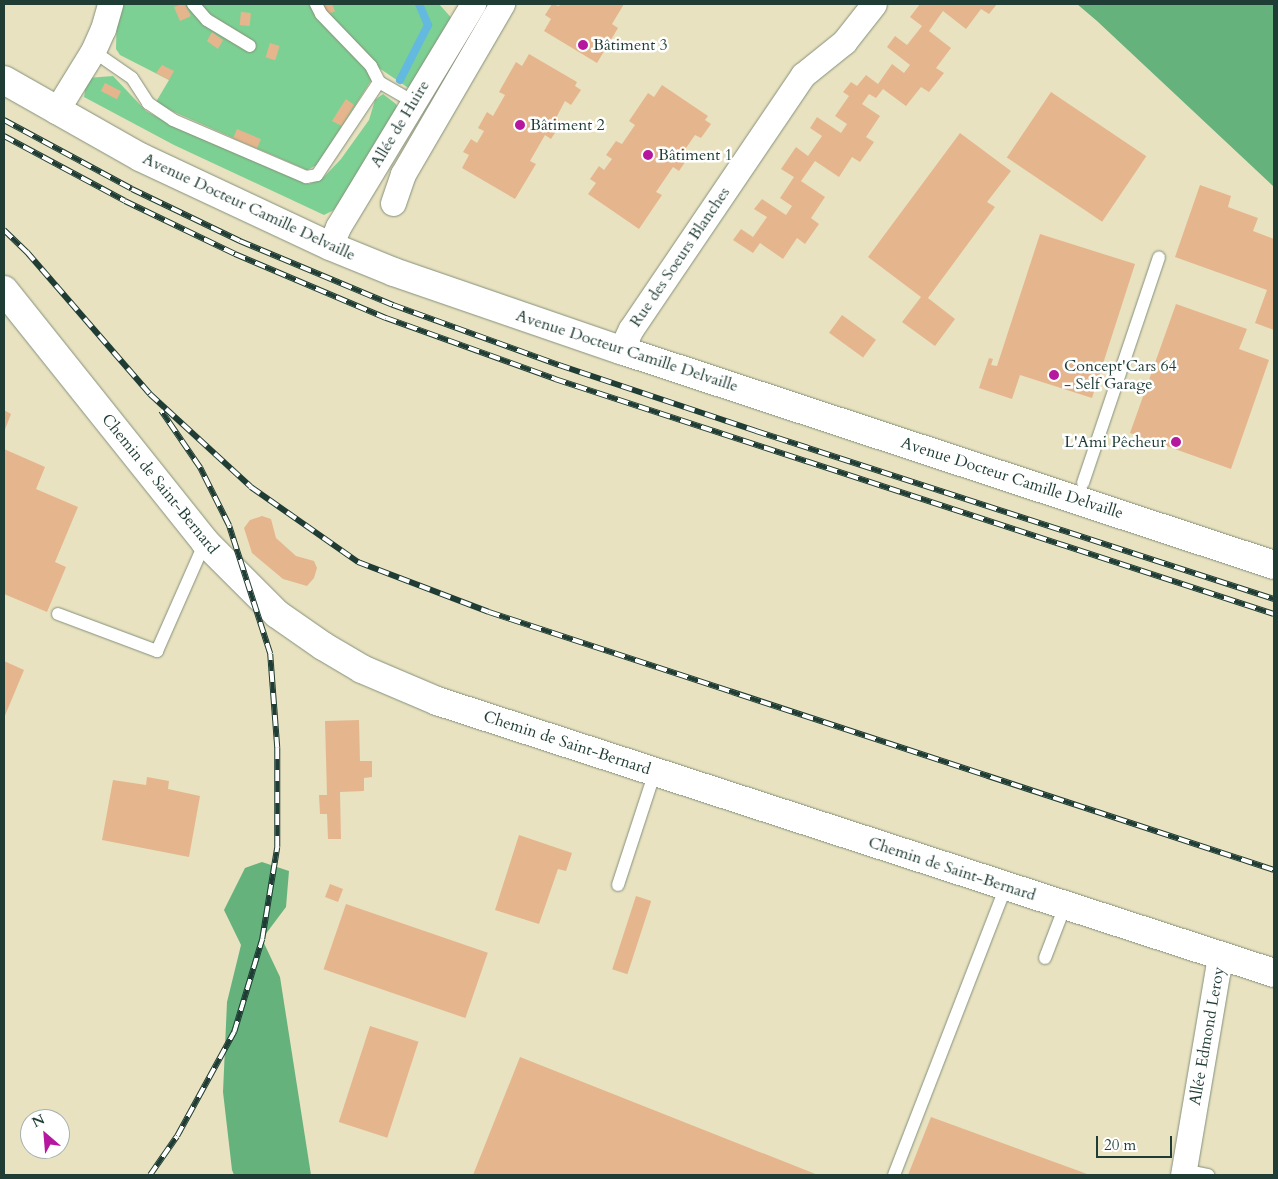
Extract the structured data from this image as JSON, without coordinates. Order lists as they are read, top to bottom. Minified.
{"streets":{"main road":["Avenue Docteur Camille Delvaille","Chemin de Saint-Bernard"],"street":["Allée de Huire","Rue des Soeurs Blanches","Allée Edmond Leroy"]},"crossings":[["Allée de Huire","Avenue Docteur Camille Delvaille"],["Avenue Docteur Camille Delvaille","Rue des Soeurs Blanches"],["Chemin de Saint-Bernard","Allée Edmond Leroy"]],"places":["Bâtiment 3","Bâtiment 2","Bâtiment 1","Concept'Cars 64 - Self Garage","L'Ami Pêcheur"],"scale_bar":"20 m","north":"top left"}
